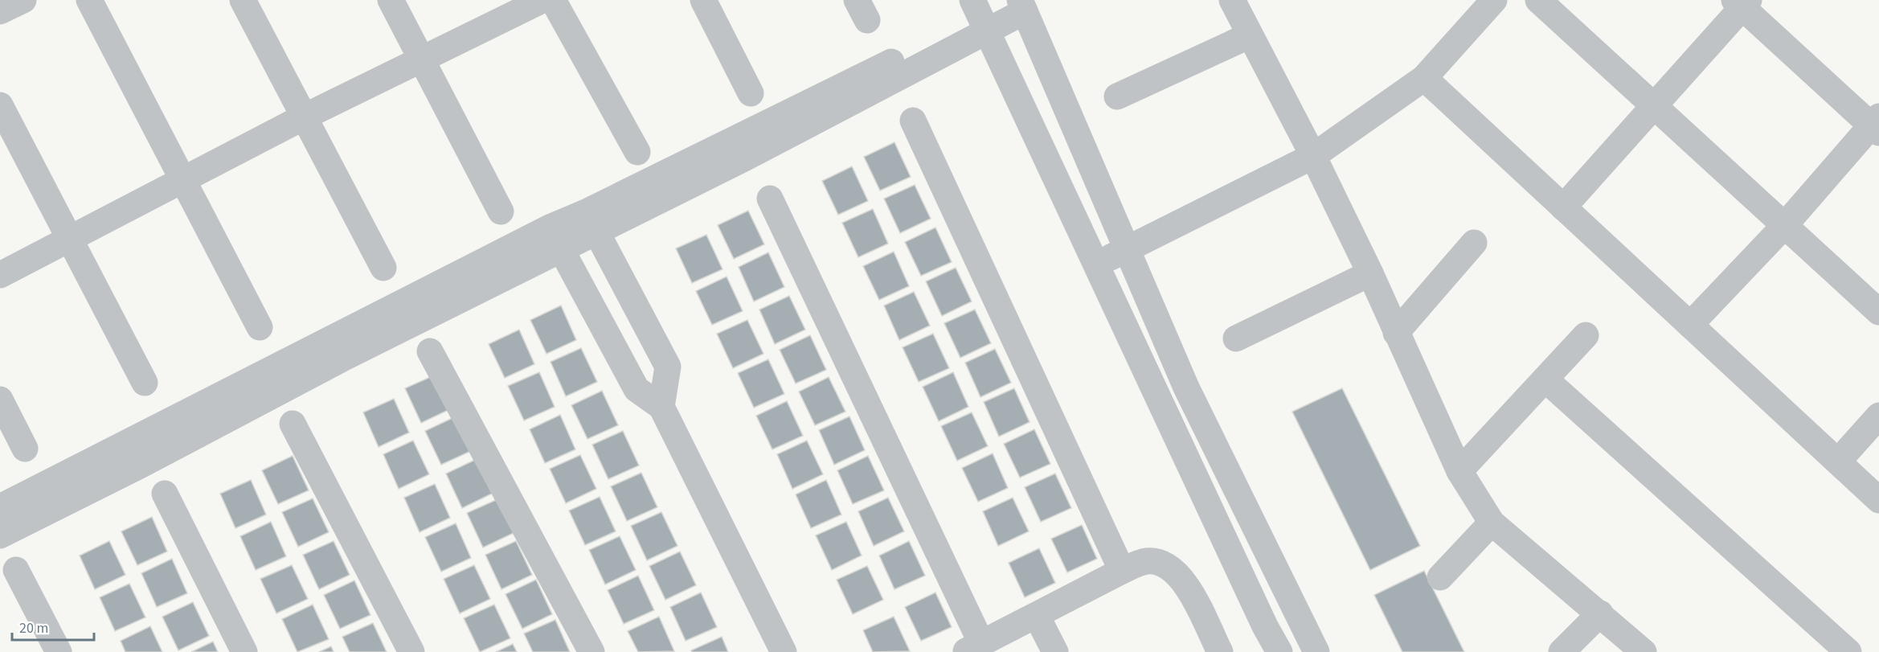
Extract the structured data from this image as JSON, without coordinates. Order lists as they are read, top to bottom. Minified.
{"scale_bar":"20 m"}
